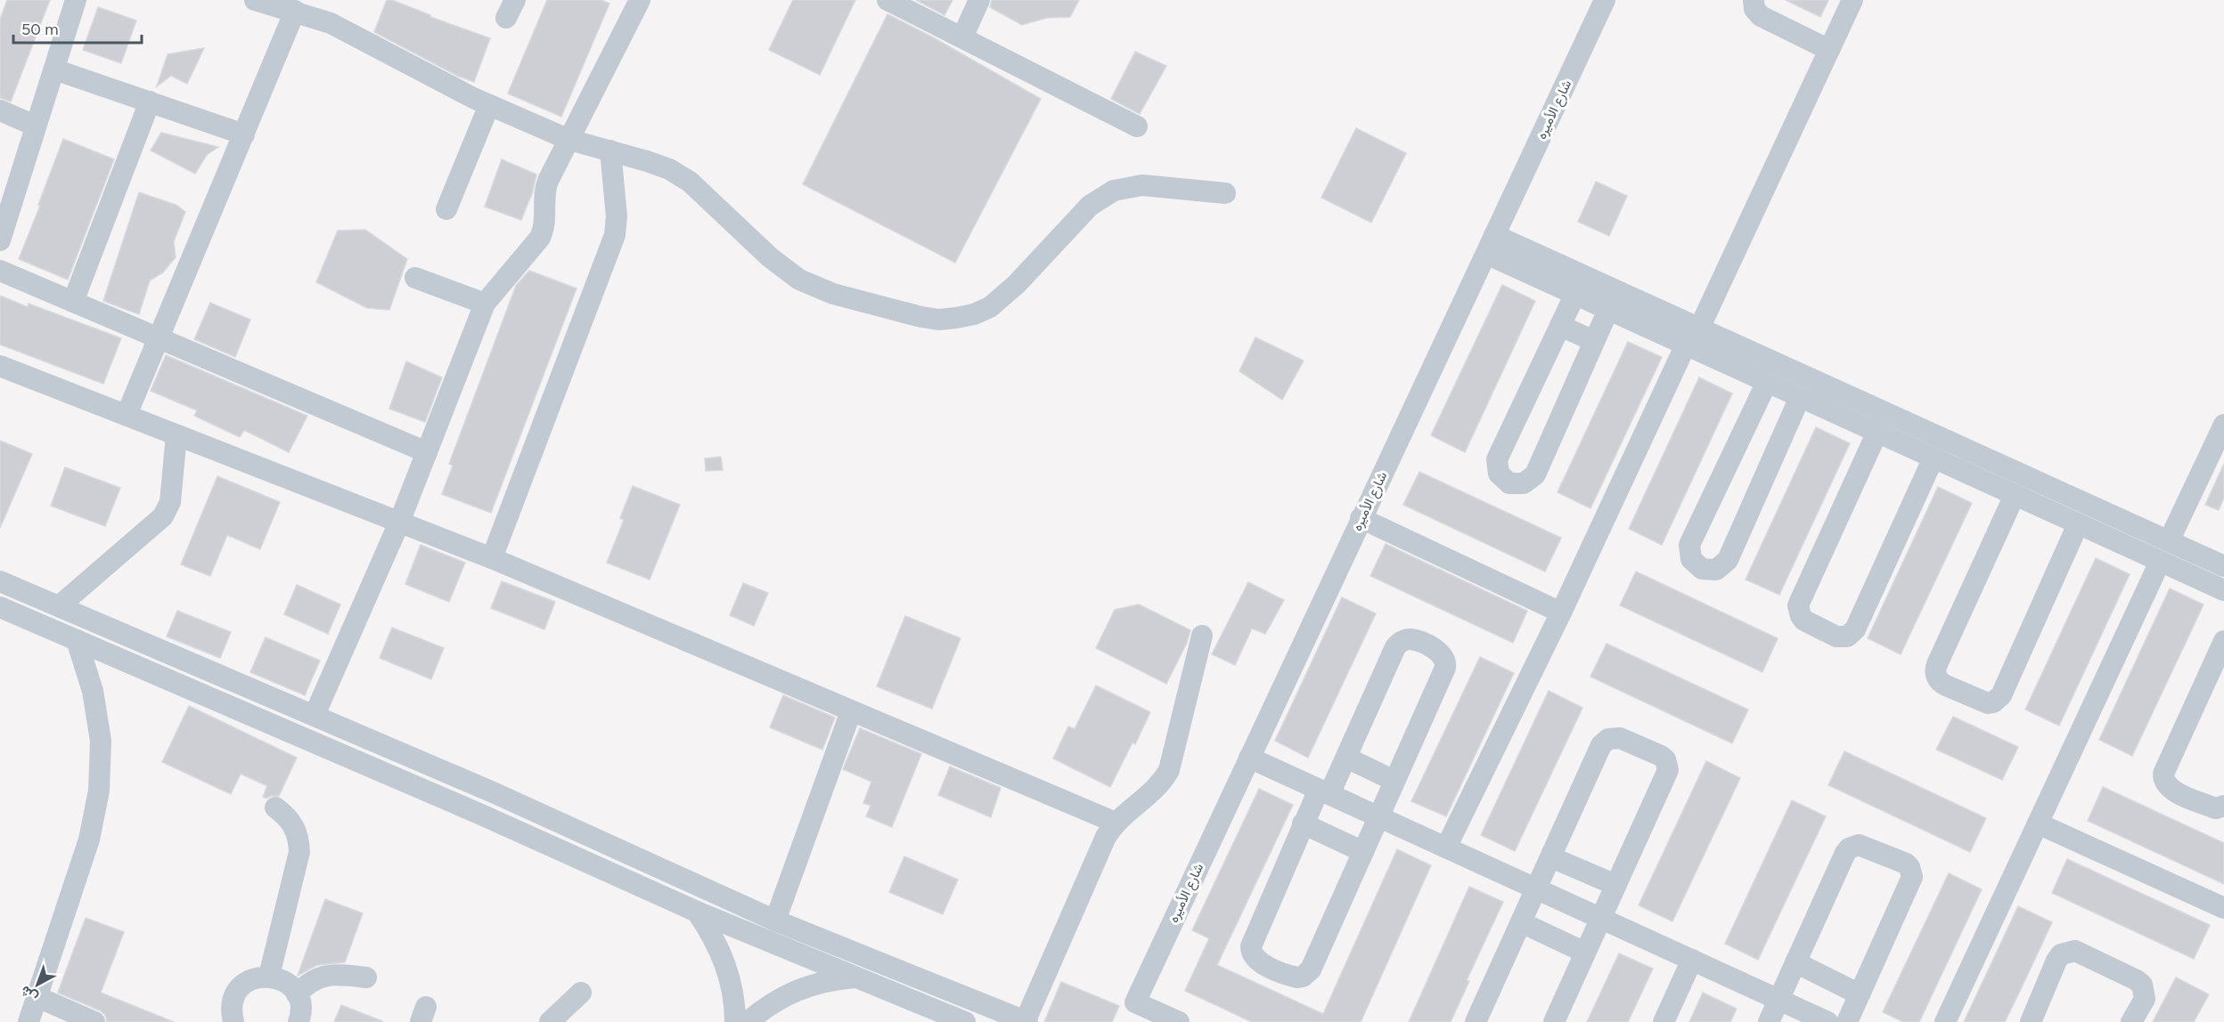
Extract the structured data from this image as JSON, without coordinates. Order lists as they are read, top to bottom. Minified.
{"streets":{"street":["شارع الأميره"]},"scale_bar":"50 m","north":"bottom left"}
